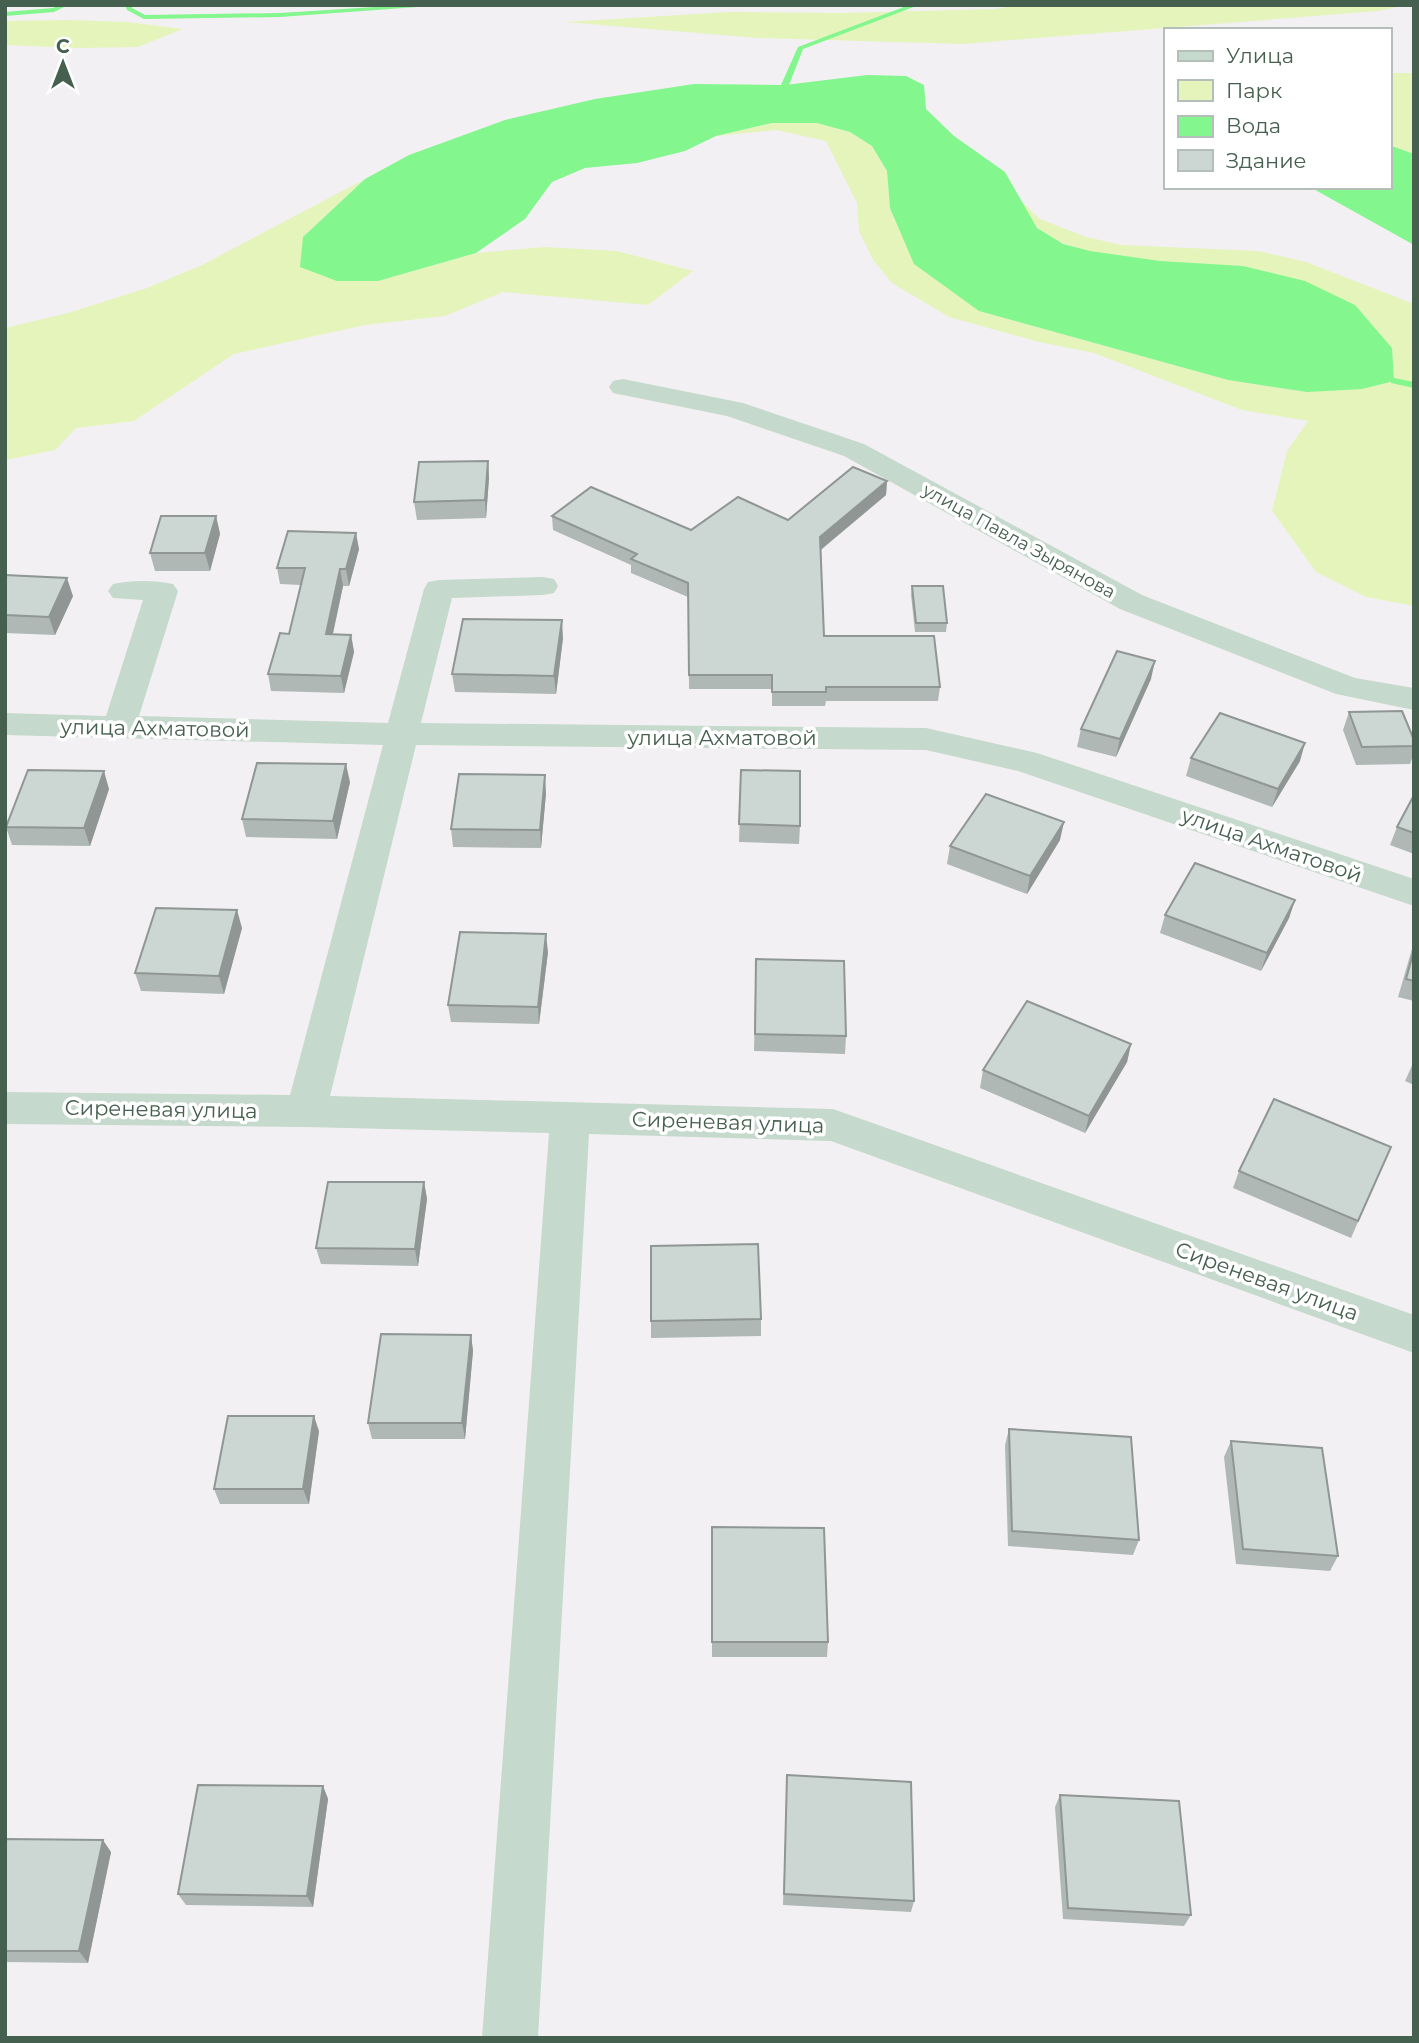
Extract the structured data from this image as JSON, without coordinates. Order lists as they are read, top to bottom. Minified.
{"streets":{"street":["улица Павла Зырянова","улица Ахматовой","Сиреневая улица"]},"legend":["Улица","Парк","Вода","Здание"],"north":"top"}
